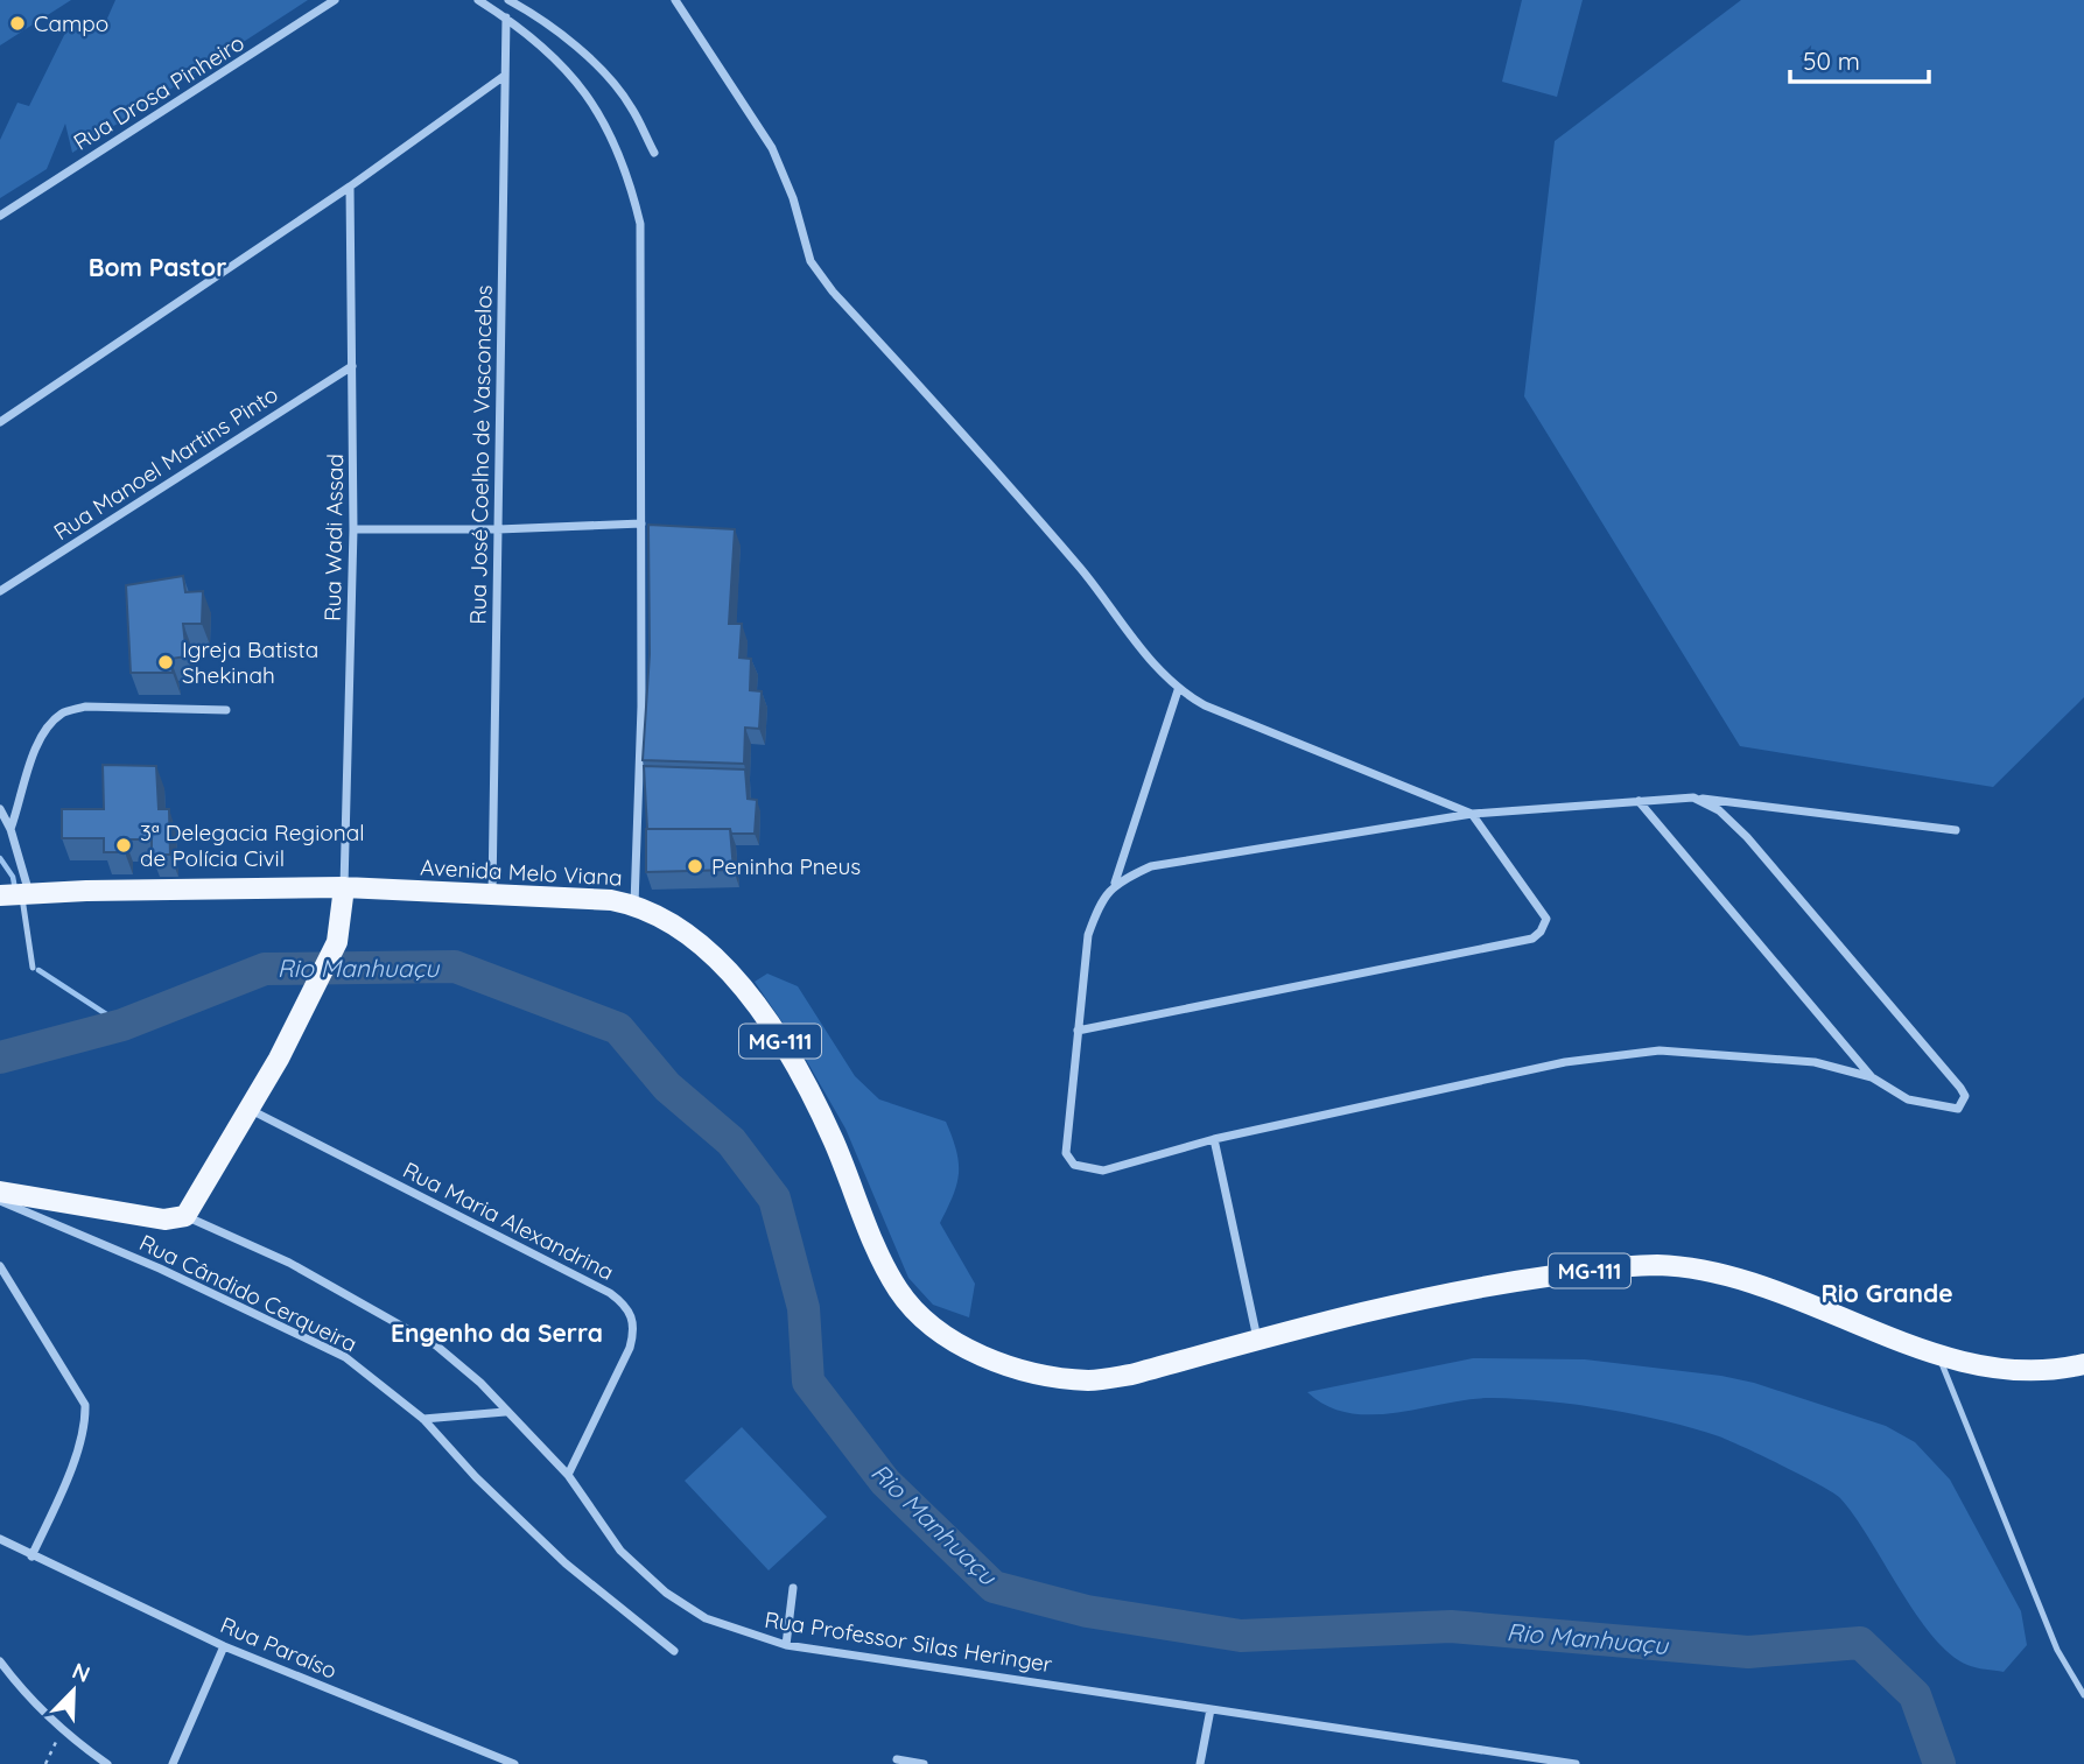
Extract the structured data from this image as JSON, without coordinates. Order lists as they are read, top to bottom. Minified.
{"streets":{"main road":["Avenida Melo Viana","MG-111"],"street":["Rua Drosa Pinheiro","Rua José Coelho de Vasconcelos","Rua Manoel Martins Pinto","Rua Wadi Assad","Rua Maria Alexandrina","Rua Cândido Cerqueira","Rua Professor Silas Heringer","Rua Paraíso"]},"crossings":[["Rua José Coelho de Vasconcelos","Avenida Melo Viana"],["Rua Manoel Martins Pinto","Rua Wadi Assad"],["Rua Wadi Assad","Avenida Melo Viana"],["Avenida Melo Viana","MG-111"],["Rua Maria Alexandrina","Rua Professor Silas Heringer"]],"districts":["Bom Pastor","Rio Grande","Engenho da Serra"],"water":["Rio Manhuaçu"],"places":["Campo","Igreja Batista Shekinah","3ª Delegacia Regional de Polícia Civil","Peninha Pneus"],"scale_bar":"50 m","north":"top right"}
